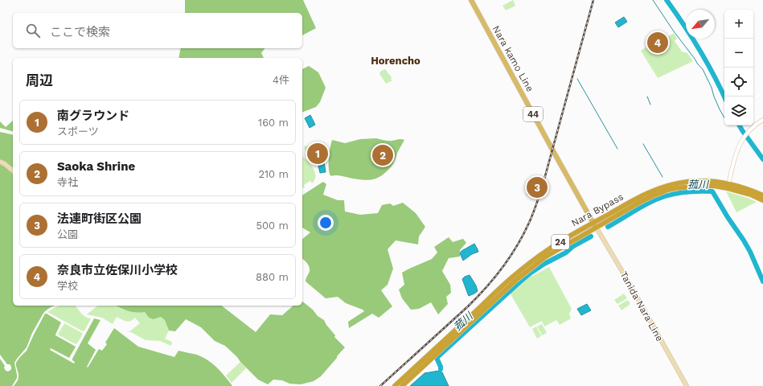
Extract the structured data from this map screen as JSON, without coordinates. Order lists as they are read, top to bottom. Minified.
{"streets":{"highway":["Nara Bypass","24"],"main road":["Nara kamo Line","44","Tanida Nara Line"]},"crossings":[["Nara kamo Line","Nara Bypass"],["Nara kamo Line","Tanida Nara Line"],["Nara Bypass","Tanida Nara Line"]],"districts":["Horencho"],"water":["菰川"],"north":"bottom left","page":{"map_buttons":["+","−"],"search":"ここで検索","pins":["4","1","2","3"],"heading":["周辺","4件"],"list":[{"mark":"1","name":"南グラウンド","note":"スポーツ","value":"160 m"},{"mark":"2","name":"Saoka Shrine","note":"寺社","value":"210 m"},{"mark":"3","name":"法連町街区公園","note":"公園","value":"500 m"},{"mark":"4","name":"奈良市立佐保川小学校","note":"学校","value":"880 m"}]}}
